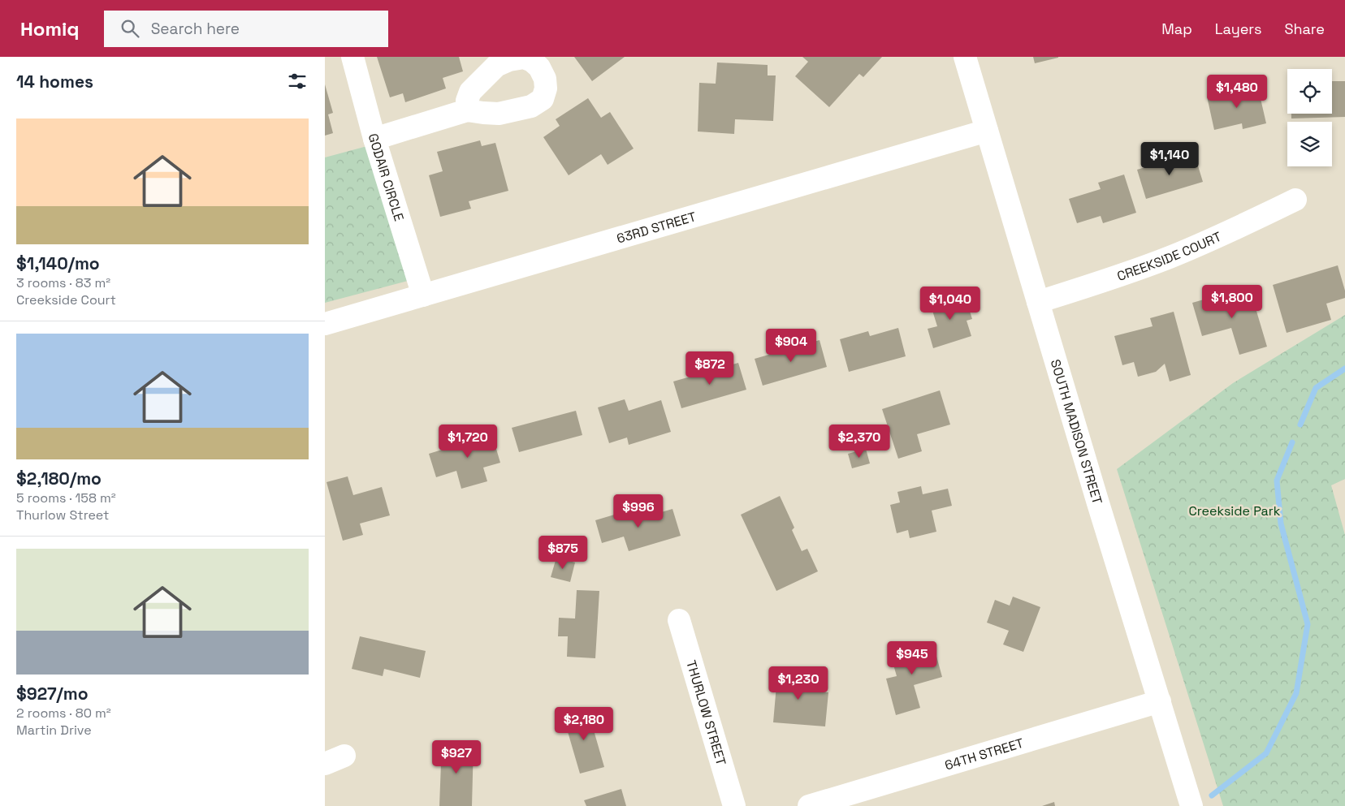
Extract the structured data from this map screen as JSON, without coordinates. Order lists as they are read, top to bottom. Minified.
{"streets":{"street":["GODAIR CIRCLE","63RD STREET","CREEKSIDE COURT","SOUTH MADISON STREET","THURLOW STREET","64TH STREET"]},"crossings":[["GODAIR CIRCLE","63RD STREET"],["63RD STREET","SOUTH MADISON STREET"],["CREEKSIDE COURT","SOUTH MADISON STREET"],["SOUTH MADISON STREET","64TH STREET"]],"parks":["Creekside Park"],"page":{"header":"Homiq","search":"Search here","nav":["Map","Layers","Share"],"heading":"14 homes","price":["$1,480","$1,140","$1,800","$1,040","$904","$872","$1,720","$2,370","$996","$875","$945","$1,230","$2,180","$927"],"list":[{"name":"$1,140/mo","note":"3 rooms · 83 m² · Creekside Court"},{"name":"$2,180/mo","note":"5 rooms · 158 m² · Thurlow Street"},{"name":"$927/mo","note":"2 rooms · 80 m² · Martin Drive"}]}}
